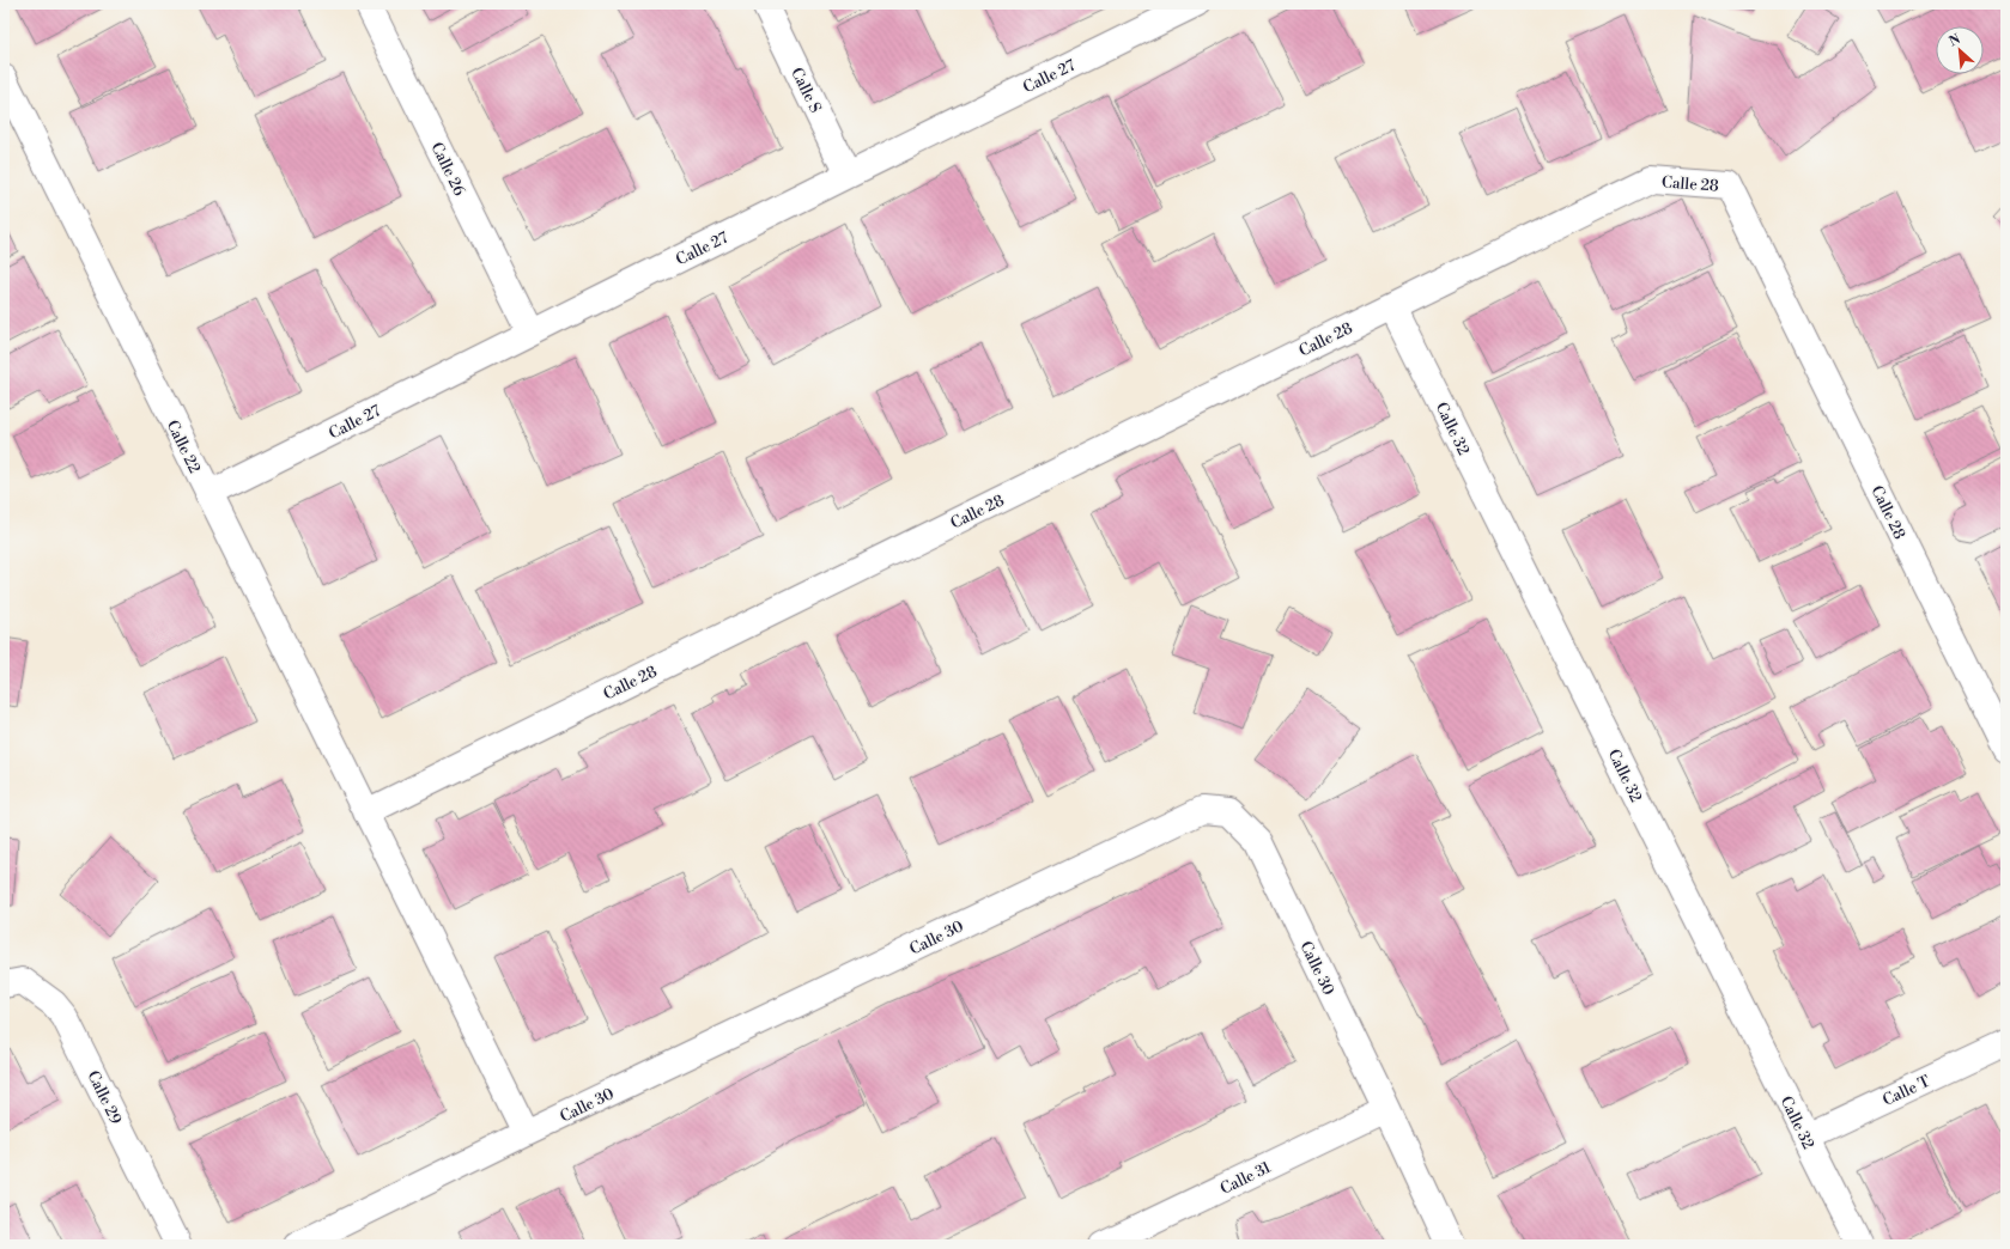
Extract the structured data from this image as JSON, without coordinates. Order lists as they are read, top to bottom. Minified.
{"streets":{"street":["Calle 27","Calle S","Calle 26","Calle 28","Calle 32","Calle 22","Calle 30","Calle T","Calle 29","Calle 31"]},"crossings":[["Calle 27","Calle S"],["Calle 27","Calle 26"],["Calle 27","Calle 22"],["Calle 28","Calle 32"],["Calle 28","Calle 22"],["Calle 32","Calle T"],["Calle 22","Calle 30"],["Calle 30","Calle 31"]],"north":"top left"}
